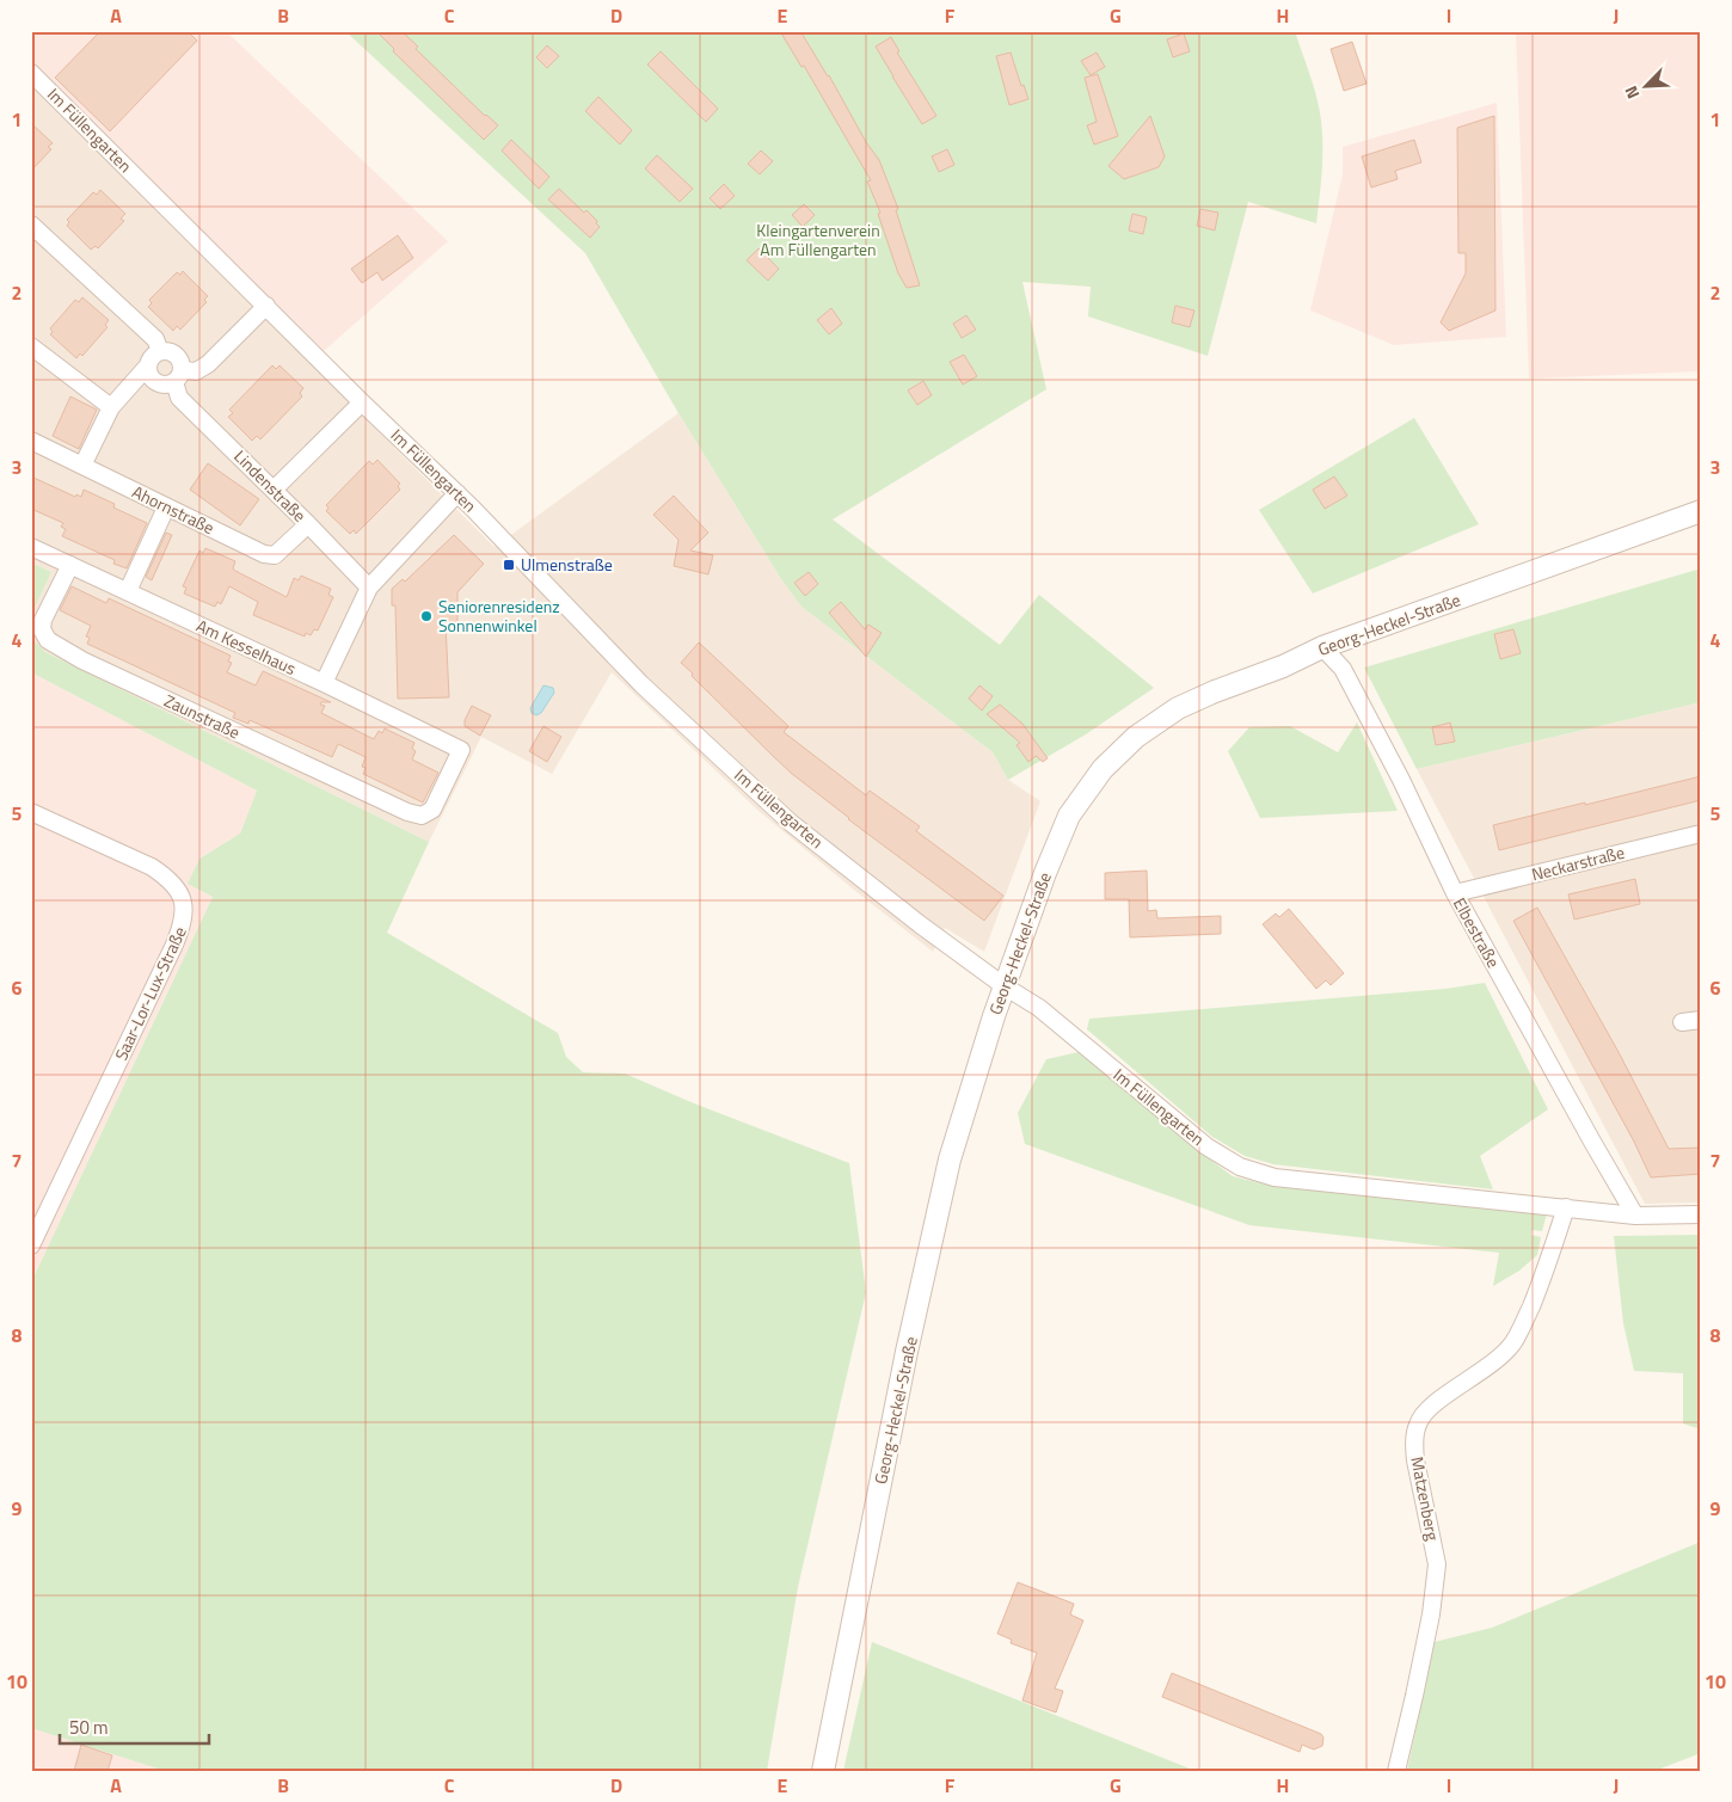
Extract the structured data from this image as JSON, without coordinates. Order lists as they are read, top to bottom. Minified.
{"streets":{"street":["Im Füllengarten","Lindenstraße","Ahornstraße","Georg-Heckel-Straße","Am Kesselhaus","Zaunstraße","Neckarstraße","Elbestraße","Saar-Lor-Lux-Straße","Matzenberg"]},"crossings":[["Im Füllengarten","Georg-Heckel-Straße"],["Im Füllengarten","Elbestraße"],["Im Füllengarten","Matzenberg"],["Lindenstraße","Ahornstraße"],["Georg-Heckel-Straße","Elbestraße"],["Am Kesselhaus","Zaunstraße"],["Neckarstraße","Elbestraße"]],"parks":["Kleingartenverein Am Füllengarten"],"places":{"transit":["Ulmenstraße"],"other":["Seniorenresidenz Sonnenwinkel"]},"scale_bar":"50 m","north":"bottom left","grid":{"columns":["A","B","C","D","E","F","G","H","I","J"],"rows":["1","2","3","4","5","6","7","8","9","10"]}}
